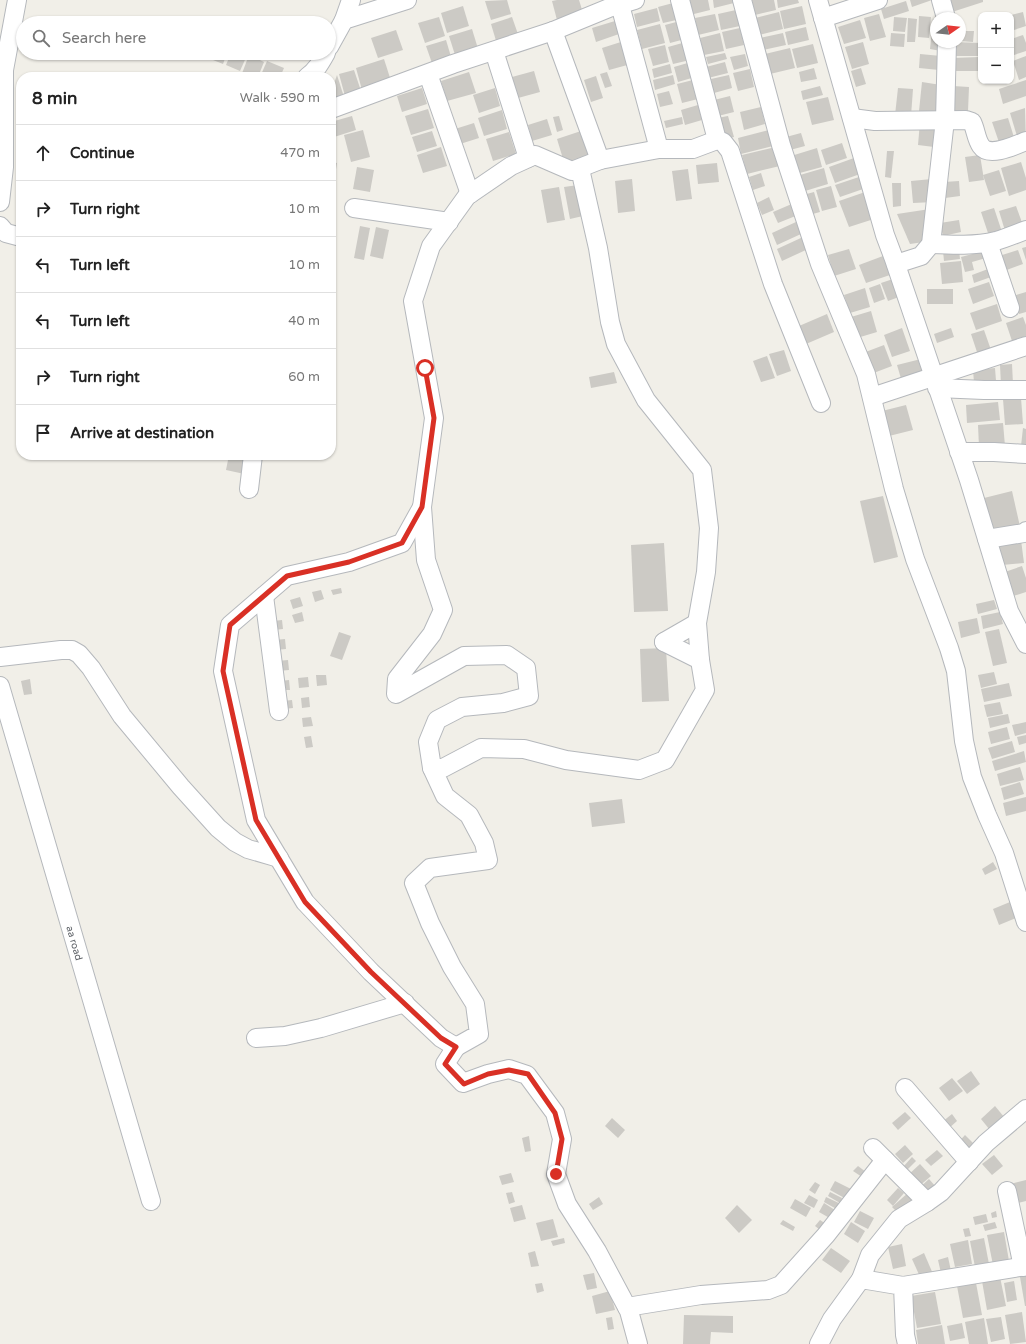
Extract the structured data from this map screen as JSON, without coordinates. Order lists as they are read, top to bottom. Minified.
{"streets":{"street":["aa road"]},"north":"right","page":{"map_buttons":["+","−"],"search":"Search here","heading":["8 min","Walk · 590 m"],"list":[["Continue","470 m"],["Turn right","10 m"],["Turn left","10 m"],["Turn left","40 m"],["Turn right","60 m"],"Arrive at destination"]}}
